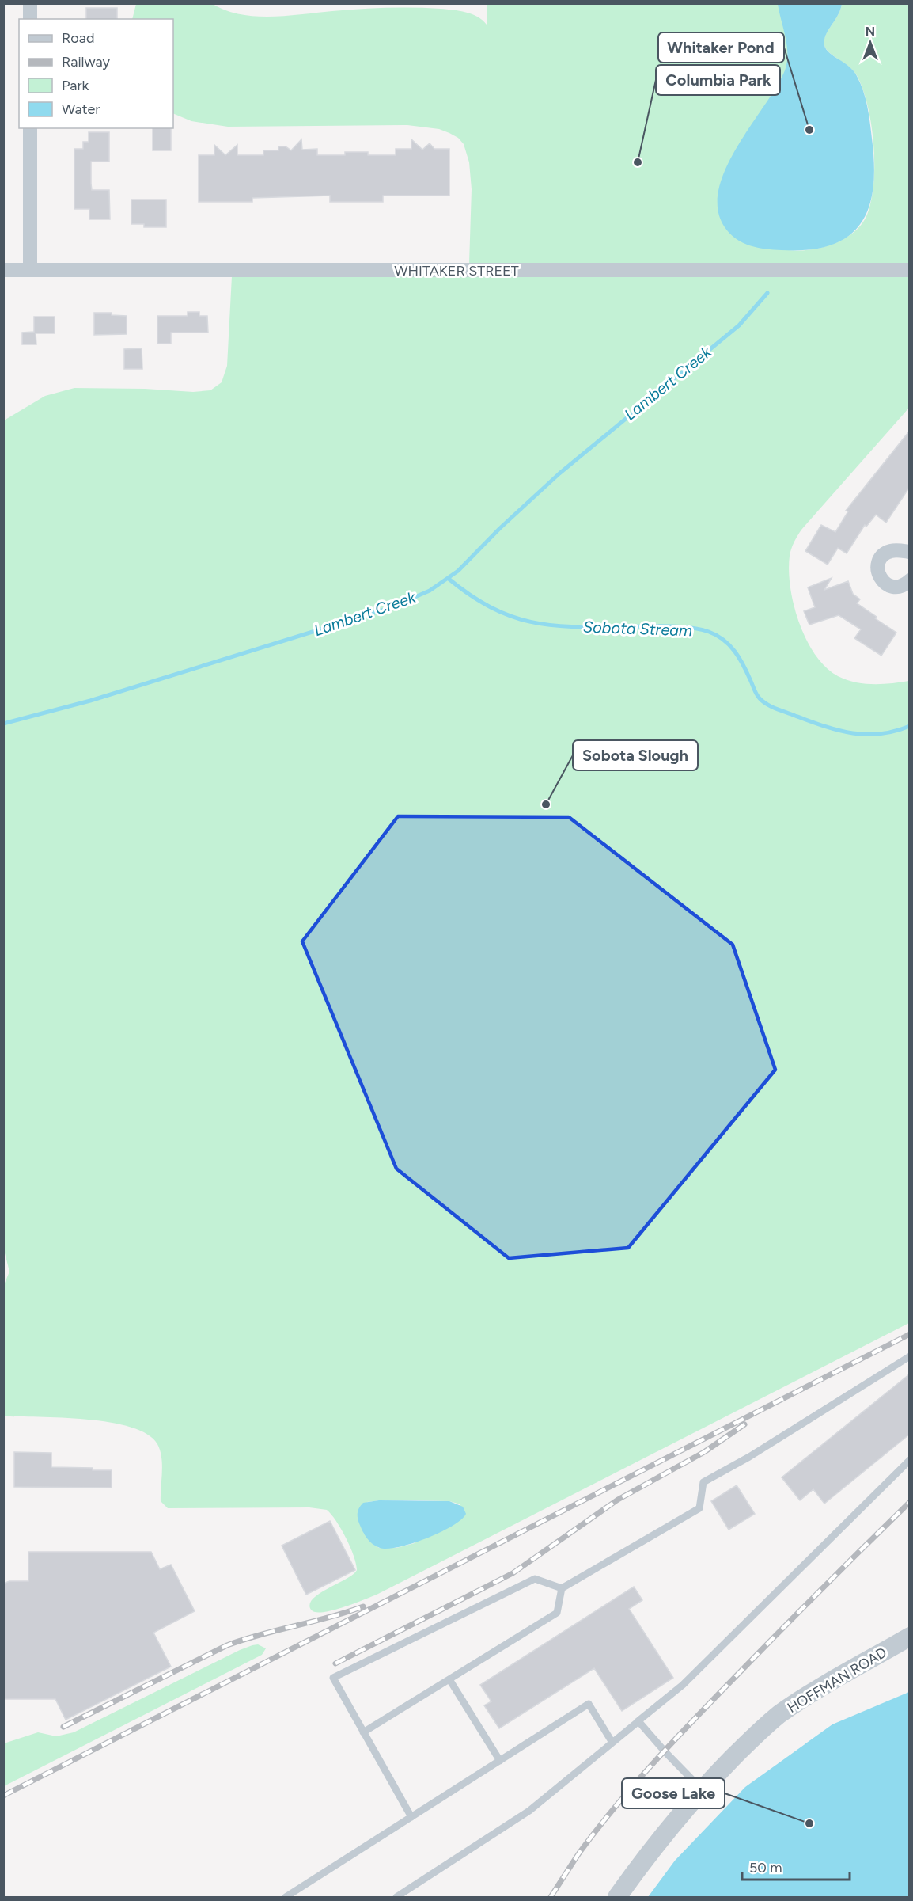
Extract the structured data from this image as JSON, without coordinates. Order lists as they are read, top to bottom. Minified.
{"streets":{"street":["WHITAKER STREET","HOFFMAN ROAD"]},"water":["Lambert Creek","Sobota Stream"],"places":["Whitaker Pond","Columbia Park","Sobota Slough","Goose Lake"],"legend":["Road","Railway","Park","Water"],"scale_bar":"50 m","north":"top"}
